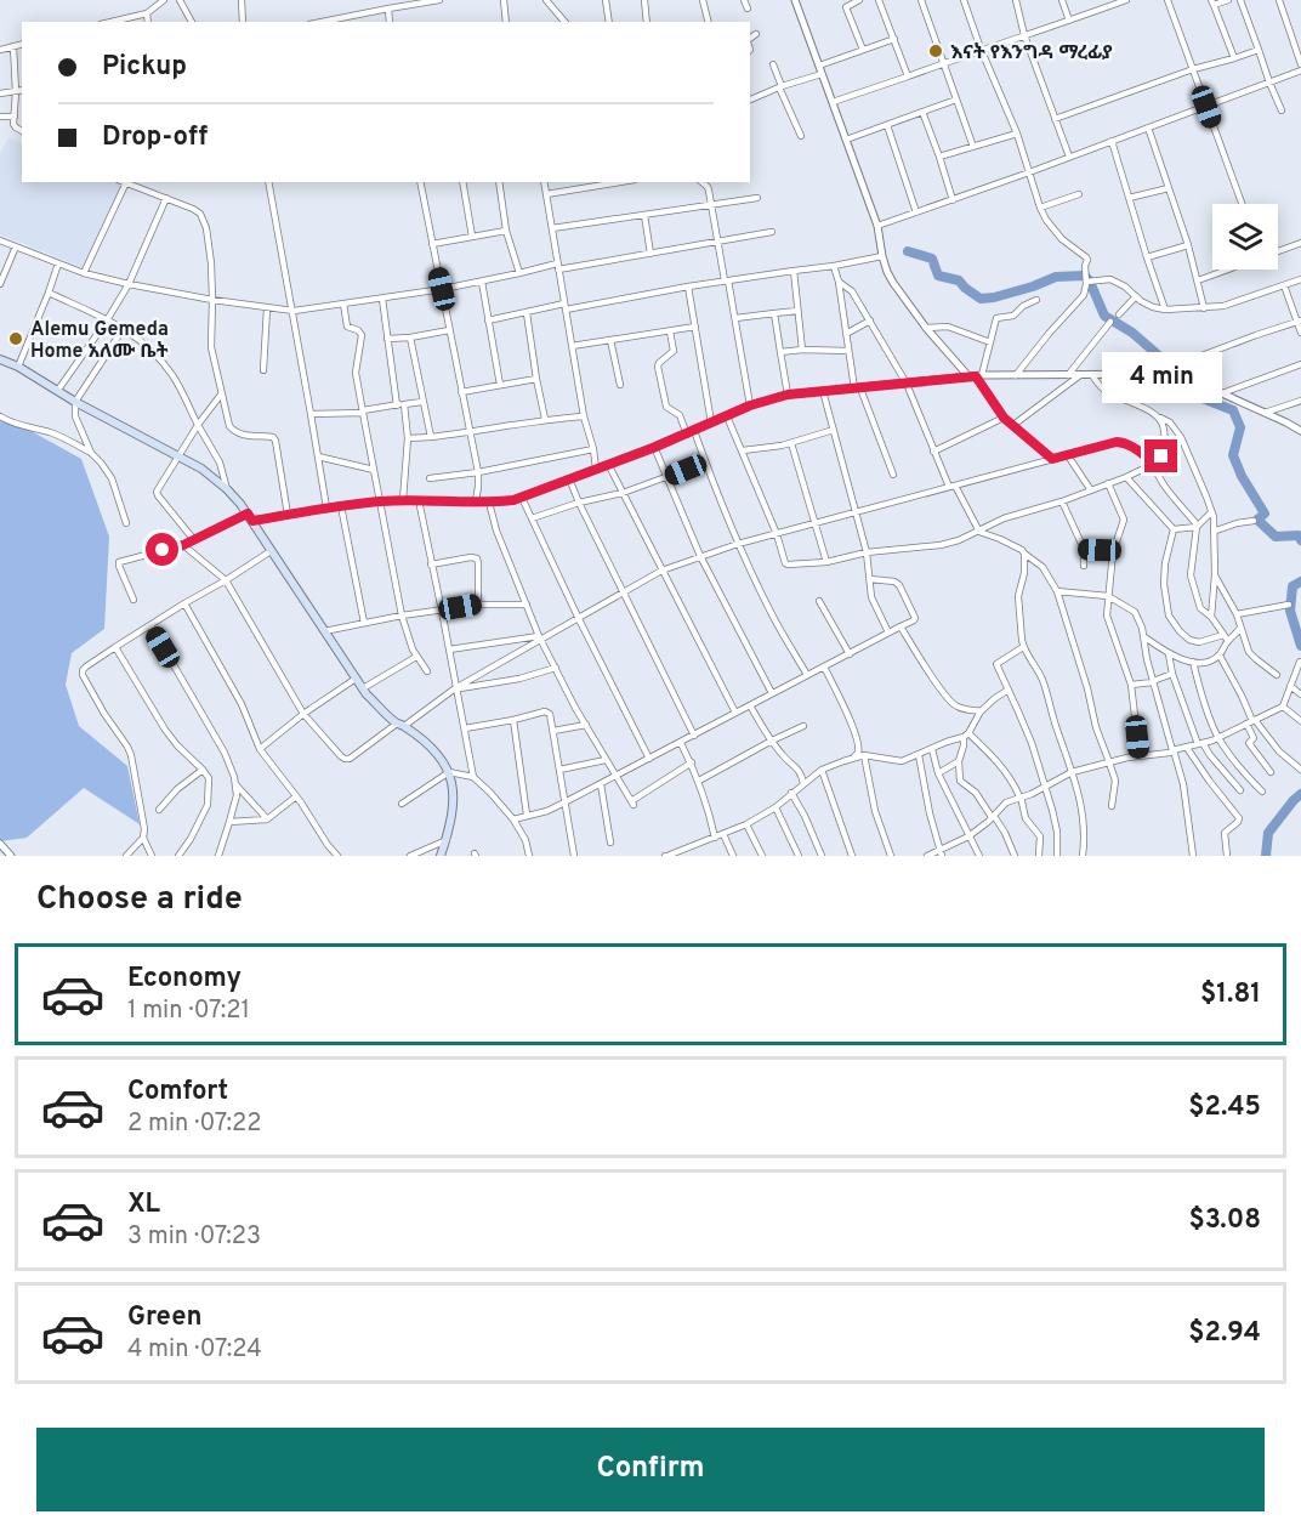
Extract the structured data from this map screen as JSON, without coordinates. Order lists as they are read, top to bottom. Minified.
{"places":["እናት የእንግዳ ማረፊያ","Alemu Gemeda Home አለሙ ቤት"],"page":{"banner":["Pickup","Drop-off"],"bubble":"4 min","heading":"Choose a ride","list":[{"name":"Economy","note":"1 min · 07:21","value":"$1.81"},{"name":"Comfort","note":"2 min · 07:22","value":"$2.45"},{"name":"XL","note":"3 min · 07:23","value":"$3.08"},{"name":"Green","note":"4 min · 07:24","value":"$2.94"}],"buttons":"Confirm"}}
